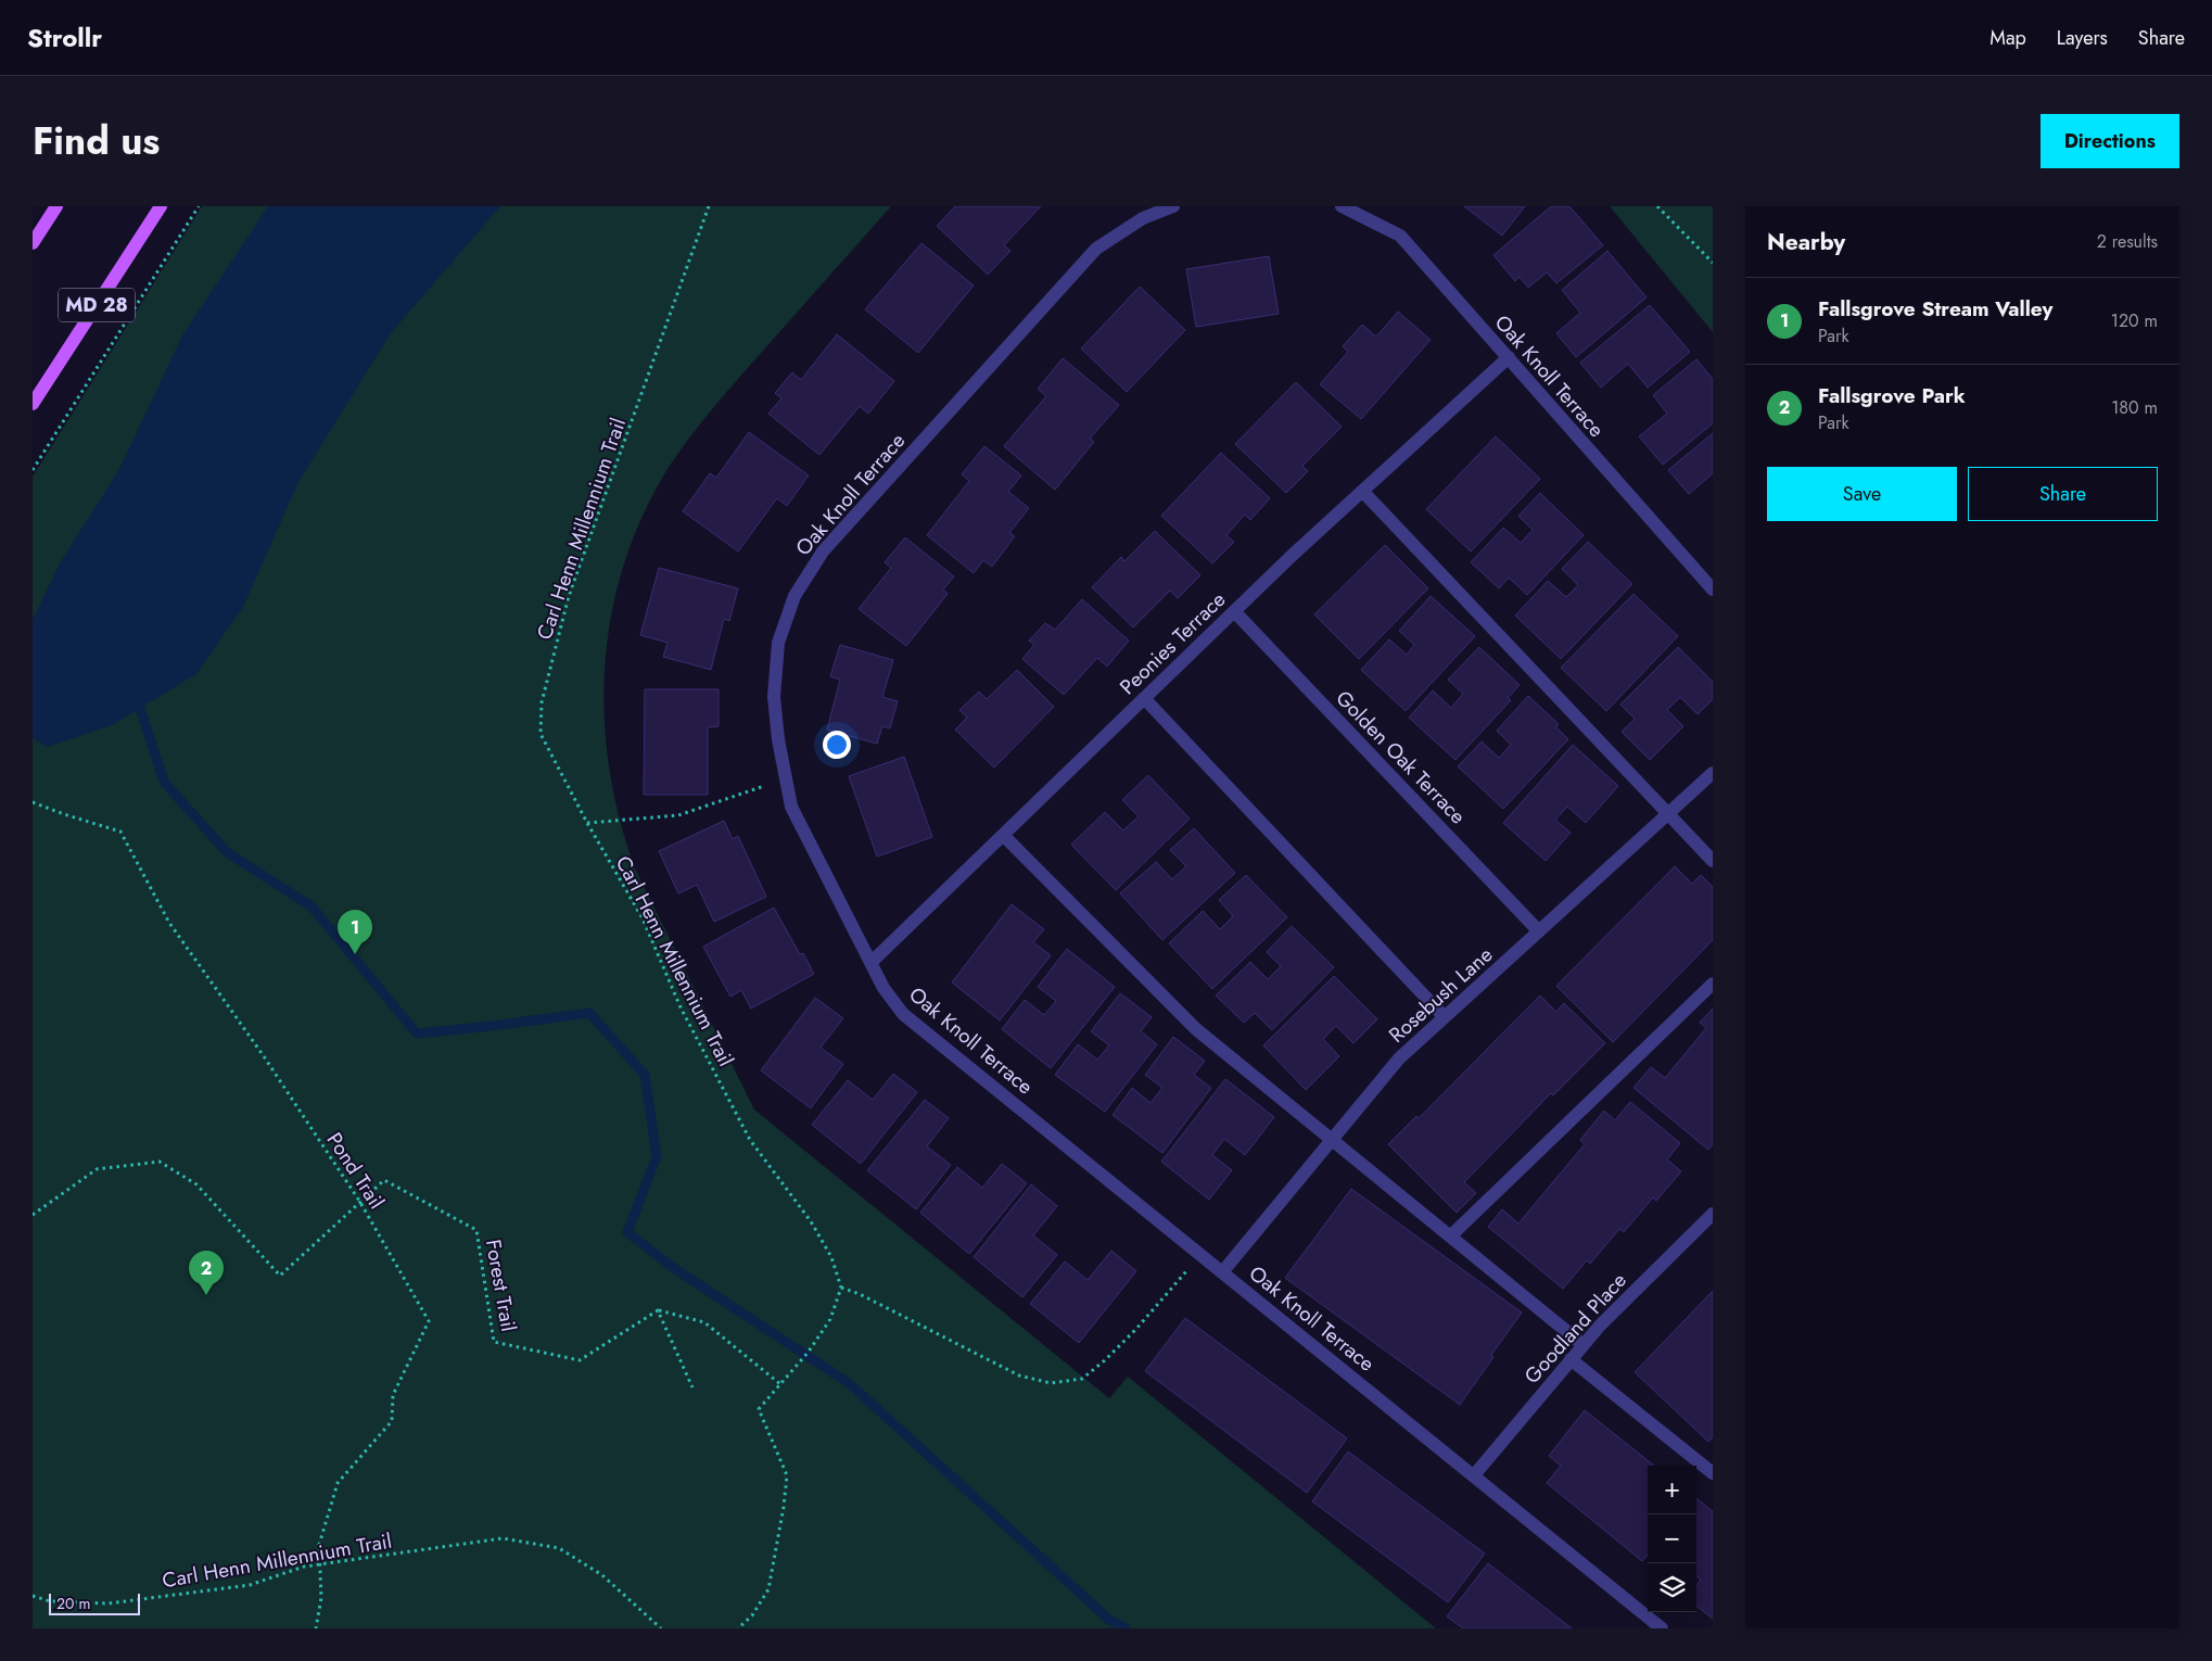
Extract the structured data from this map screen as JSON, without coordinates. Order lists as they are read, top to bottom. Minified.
{"streets":{"main road":["MD 28"],"street":["Oak Knoll Terrace","Peonies Terrace","Golden Oak Terrace","Rosebush Lane","Goodland Place"],"path":["Carl Henn Millennium Trail","Pond Trail","Forest Trail"]},"crossings":[["Oak Knoll Terrace","Peonies Terrace"],["Oak Knoll Terrace","Rosebush Lane"],["Oak Knoll Terrace","Goodland Place"],["Carl Henn Millennium Trail","Pond Trail"],["Peonies Terrace","Golden Oak Terrace"],["Golden Oak Terrace","Rosebush Lane"],["Pond Trail","Forest Trail"]],"scale_bar":"20 m","page":{"header":"Strollr","nav":["Map","Layers","Share"],"title":"Find us","buttons":["Directions",["Save","Share"]],"heading":["Nearby","2 results"],"list":[{"mark":"1","name":"Fallsgrove Stream Valley","note":"Park","value":"120 m"},{"mark":"2","name":"Fallsgrove Park","note":"Park","value":"180 m"}],"pins":["1","2"],"map_buttons":["+","−"],"scale":"20 m"}}
